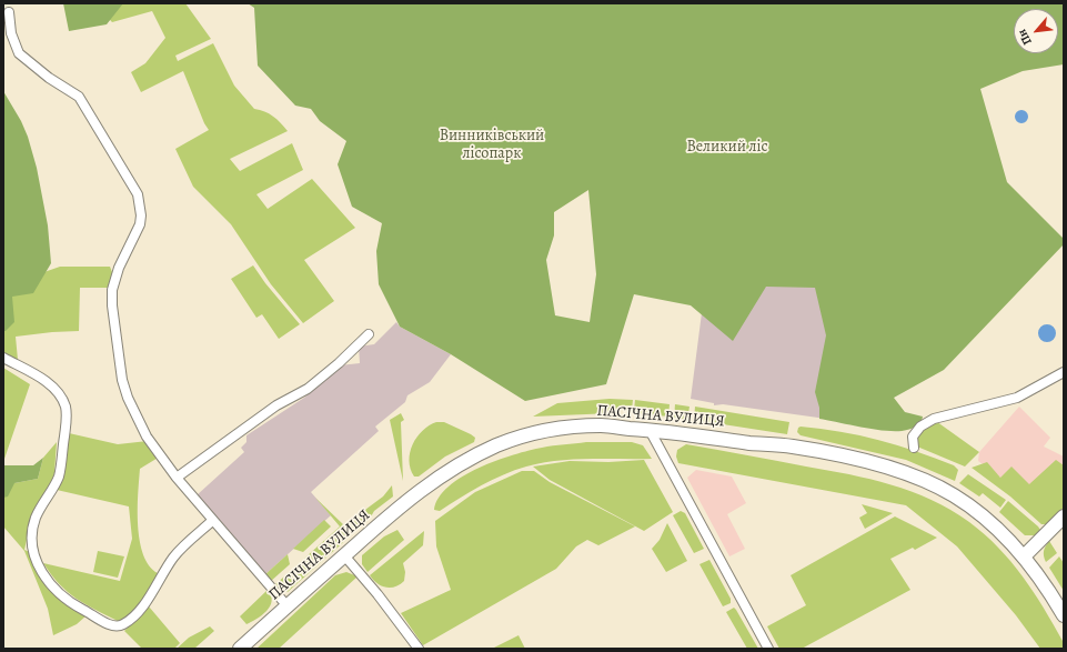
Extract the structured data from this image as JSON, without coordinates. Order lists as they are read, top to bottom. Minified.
{"streets":{"main road":["ПАСІЧНА ВУЛИЦЯ"]},"parks":["Винниківський лісопарк","Великий ліс"],"north":"bottom left"}
